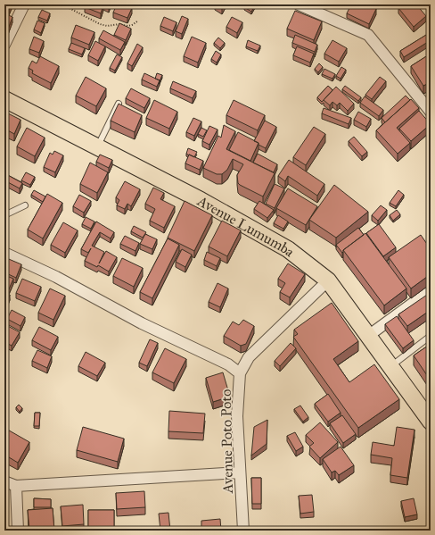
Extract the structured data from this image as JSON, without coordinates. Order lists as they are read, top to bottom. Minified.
{"streets":{"main road":["Avenue Lumumba"],"street":["Avenue Poto Poto"]},"crossings":[["Avenue Lumumba","Avenue Poto Poto"]]}
